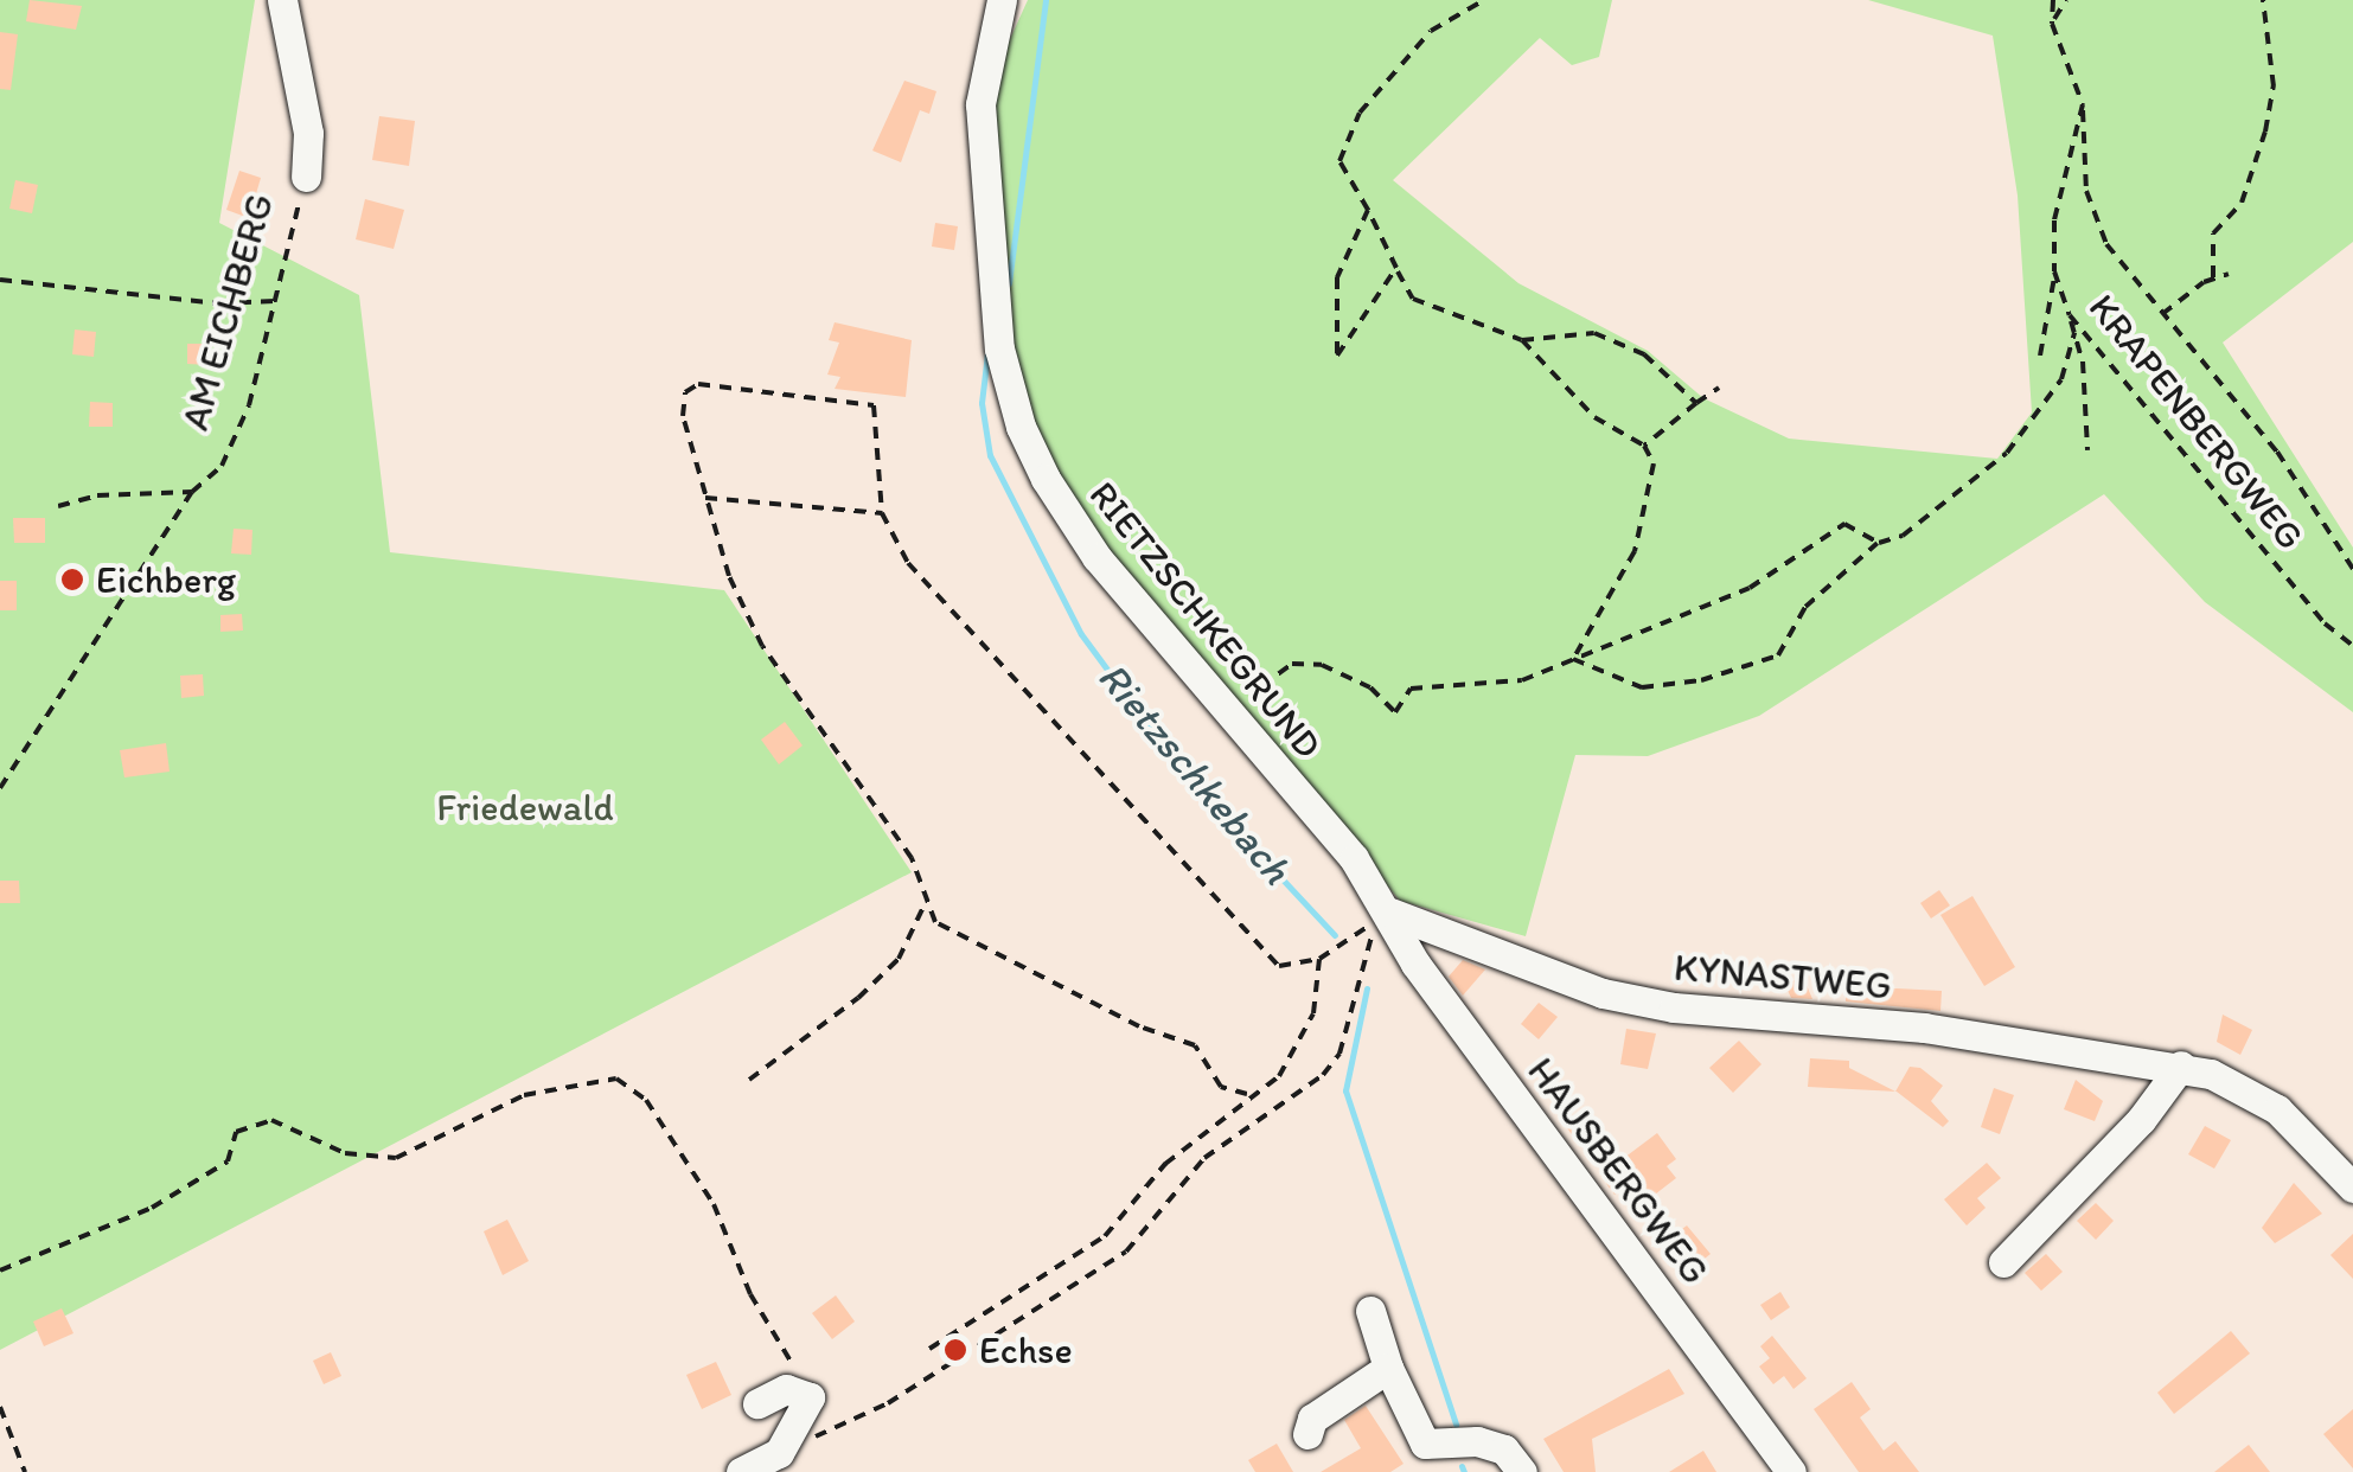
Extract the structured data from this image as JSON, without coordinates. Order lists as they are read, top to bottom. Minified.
{"streets":{"street":["AM EICHBERG","RIETZSCHKEGRUND","KYNASTWEG","HAUSBERGWEG"],"path":["KRAPENBERGWEG"]},"crossings":[["RIETZSCHKEGRUND","KYNASTWEG"],["RIETZSCHKEGRUND","HAUSBERGWEG"],["KYNASTWEG","HAUSBERGWEG"]],"water":["Rietzschkebach"],"parks":["Friedewald"],"places":["Eichberg","Echse"]}
